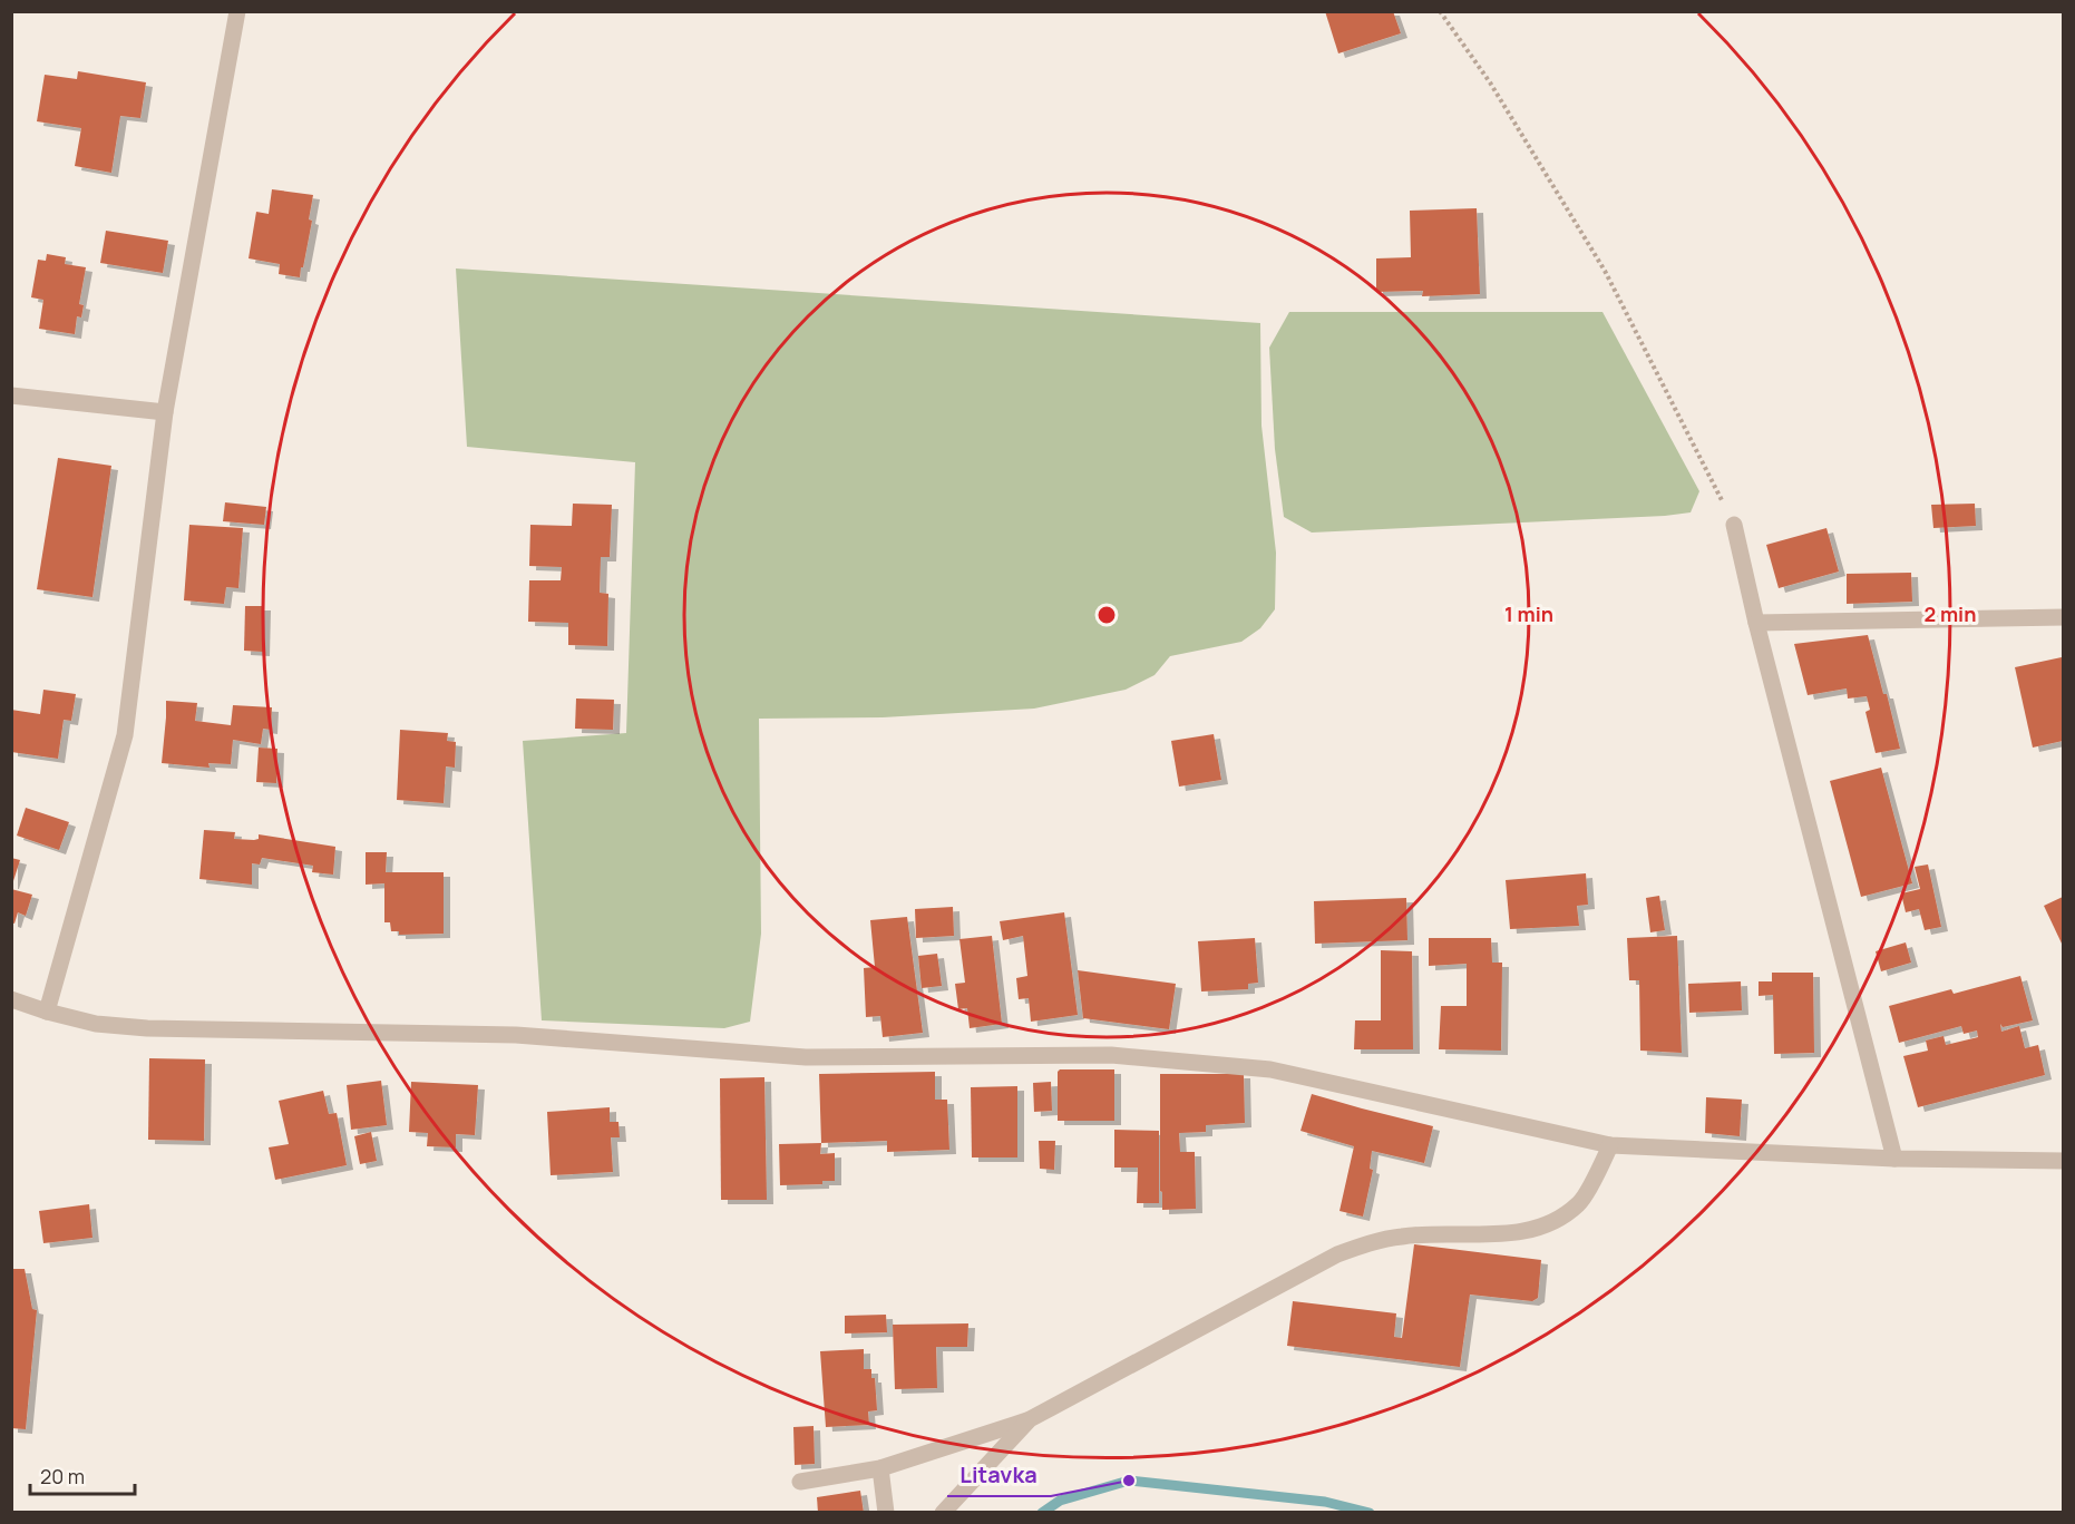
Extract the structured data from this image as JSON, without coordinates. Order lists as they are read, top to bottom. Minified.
{"places":["Litavka"],"scale_bar":"20 m","rings":["1 min","2 min"]}
